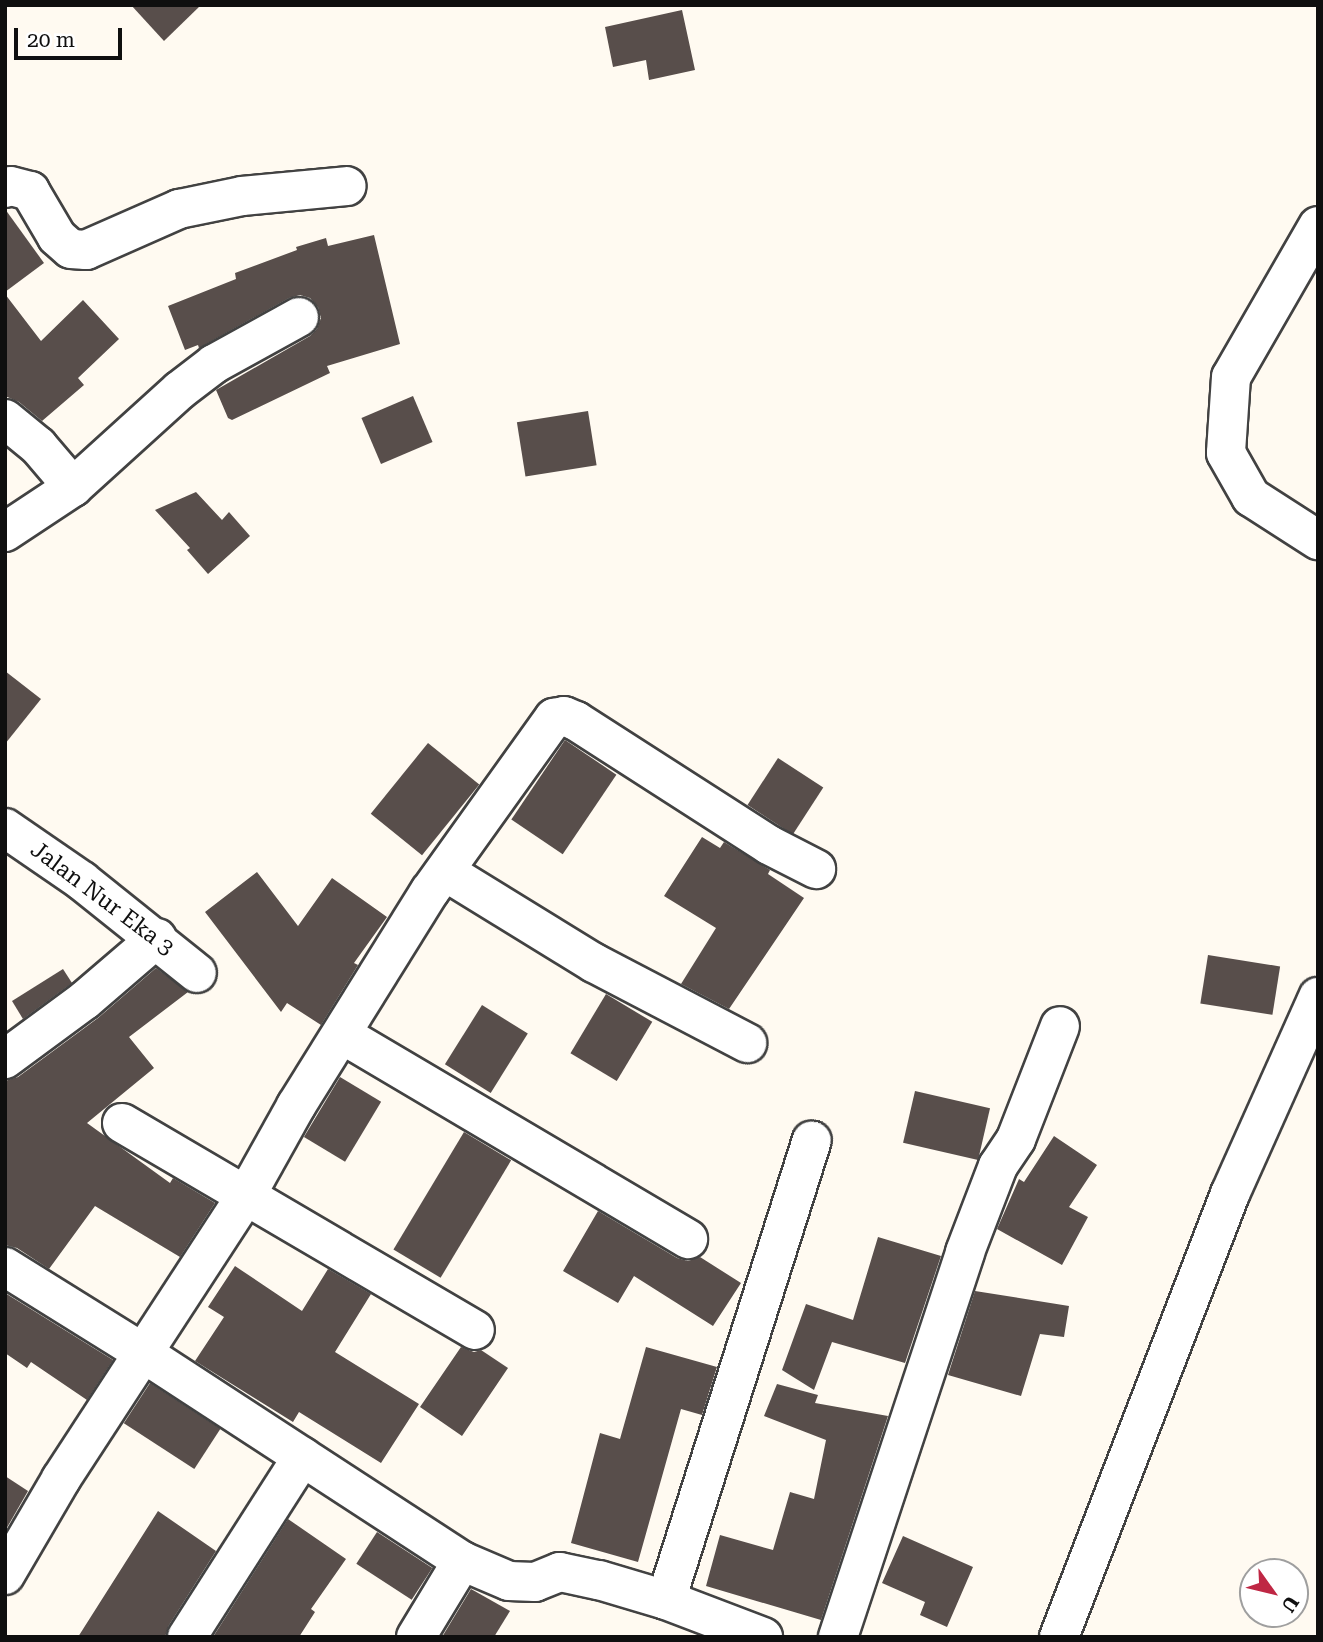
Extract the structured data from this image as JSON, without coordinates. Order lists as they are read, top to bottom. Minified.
{"streets":{"street":["Jalan Nur Eka 3"]},"scale_bar":"20 m","north":"bottom right"}
